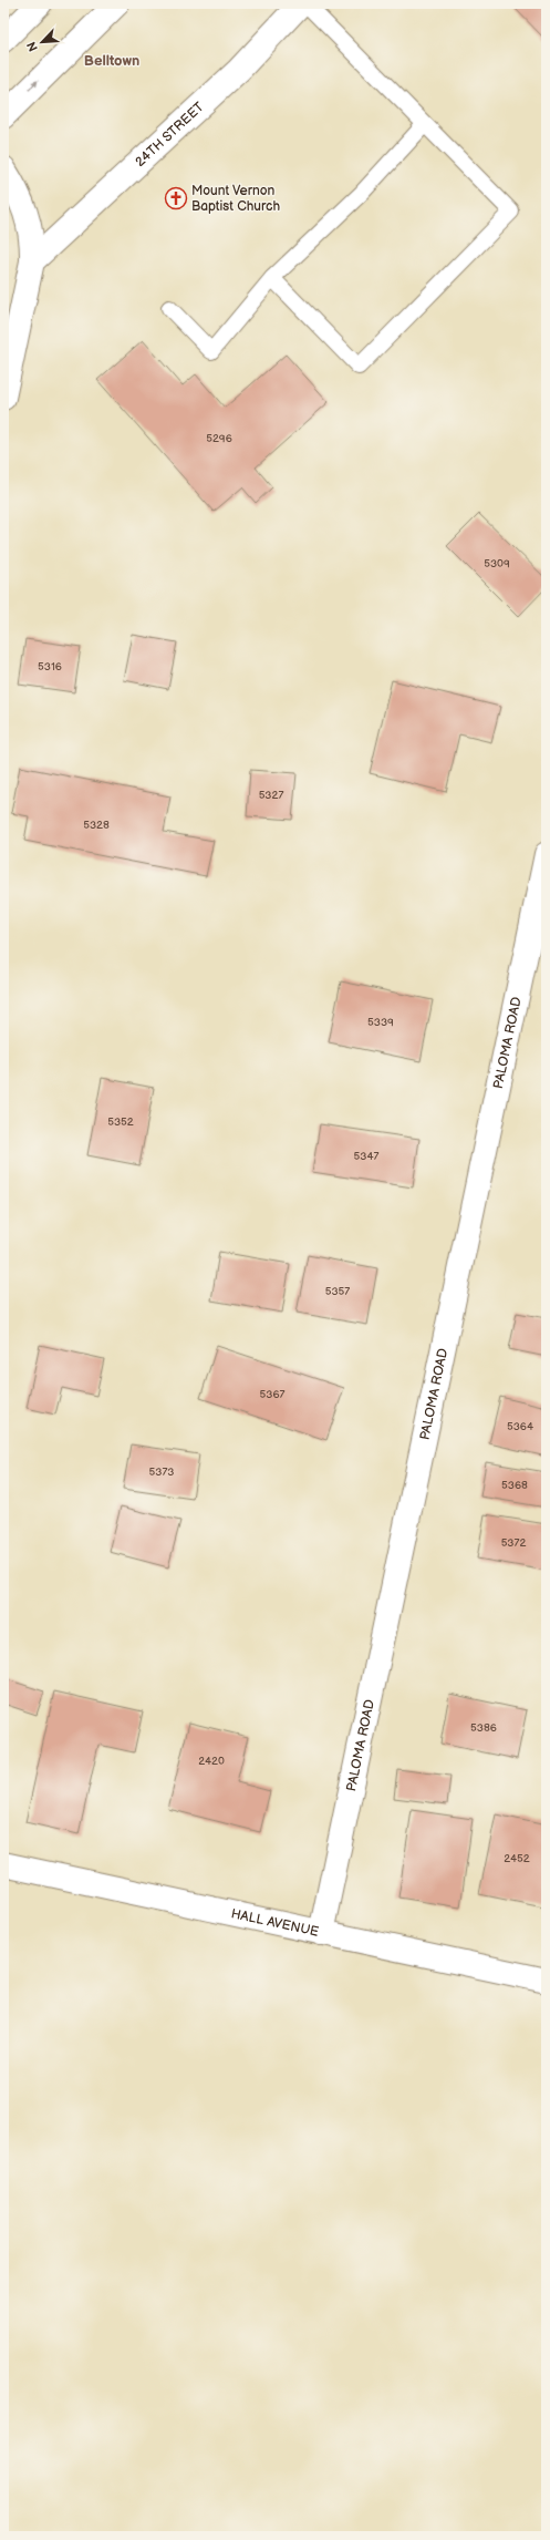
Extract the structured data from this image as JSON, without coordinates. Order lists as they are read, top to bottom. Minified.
{"streets":{"street":["24TH STREET","PALOMA ROAD","HALL AVENUE"]},"crossings":[["PALOMA ROAD","HALL AVENUE"]],"districts":["Belltown"],"places":{"church":["Mount Vernon Baptist Church"]},"house_numbers":["5296","5309","5316","5327","5328","5339","5352","5347","5357","5367","5364","5373","5368","5372","5386","2420","2452"],"north":"bottom left"}
